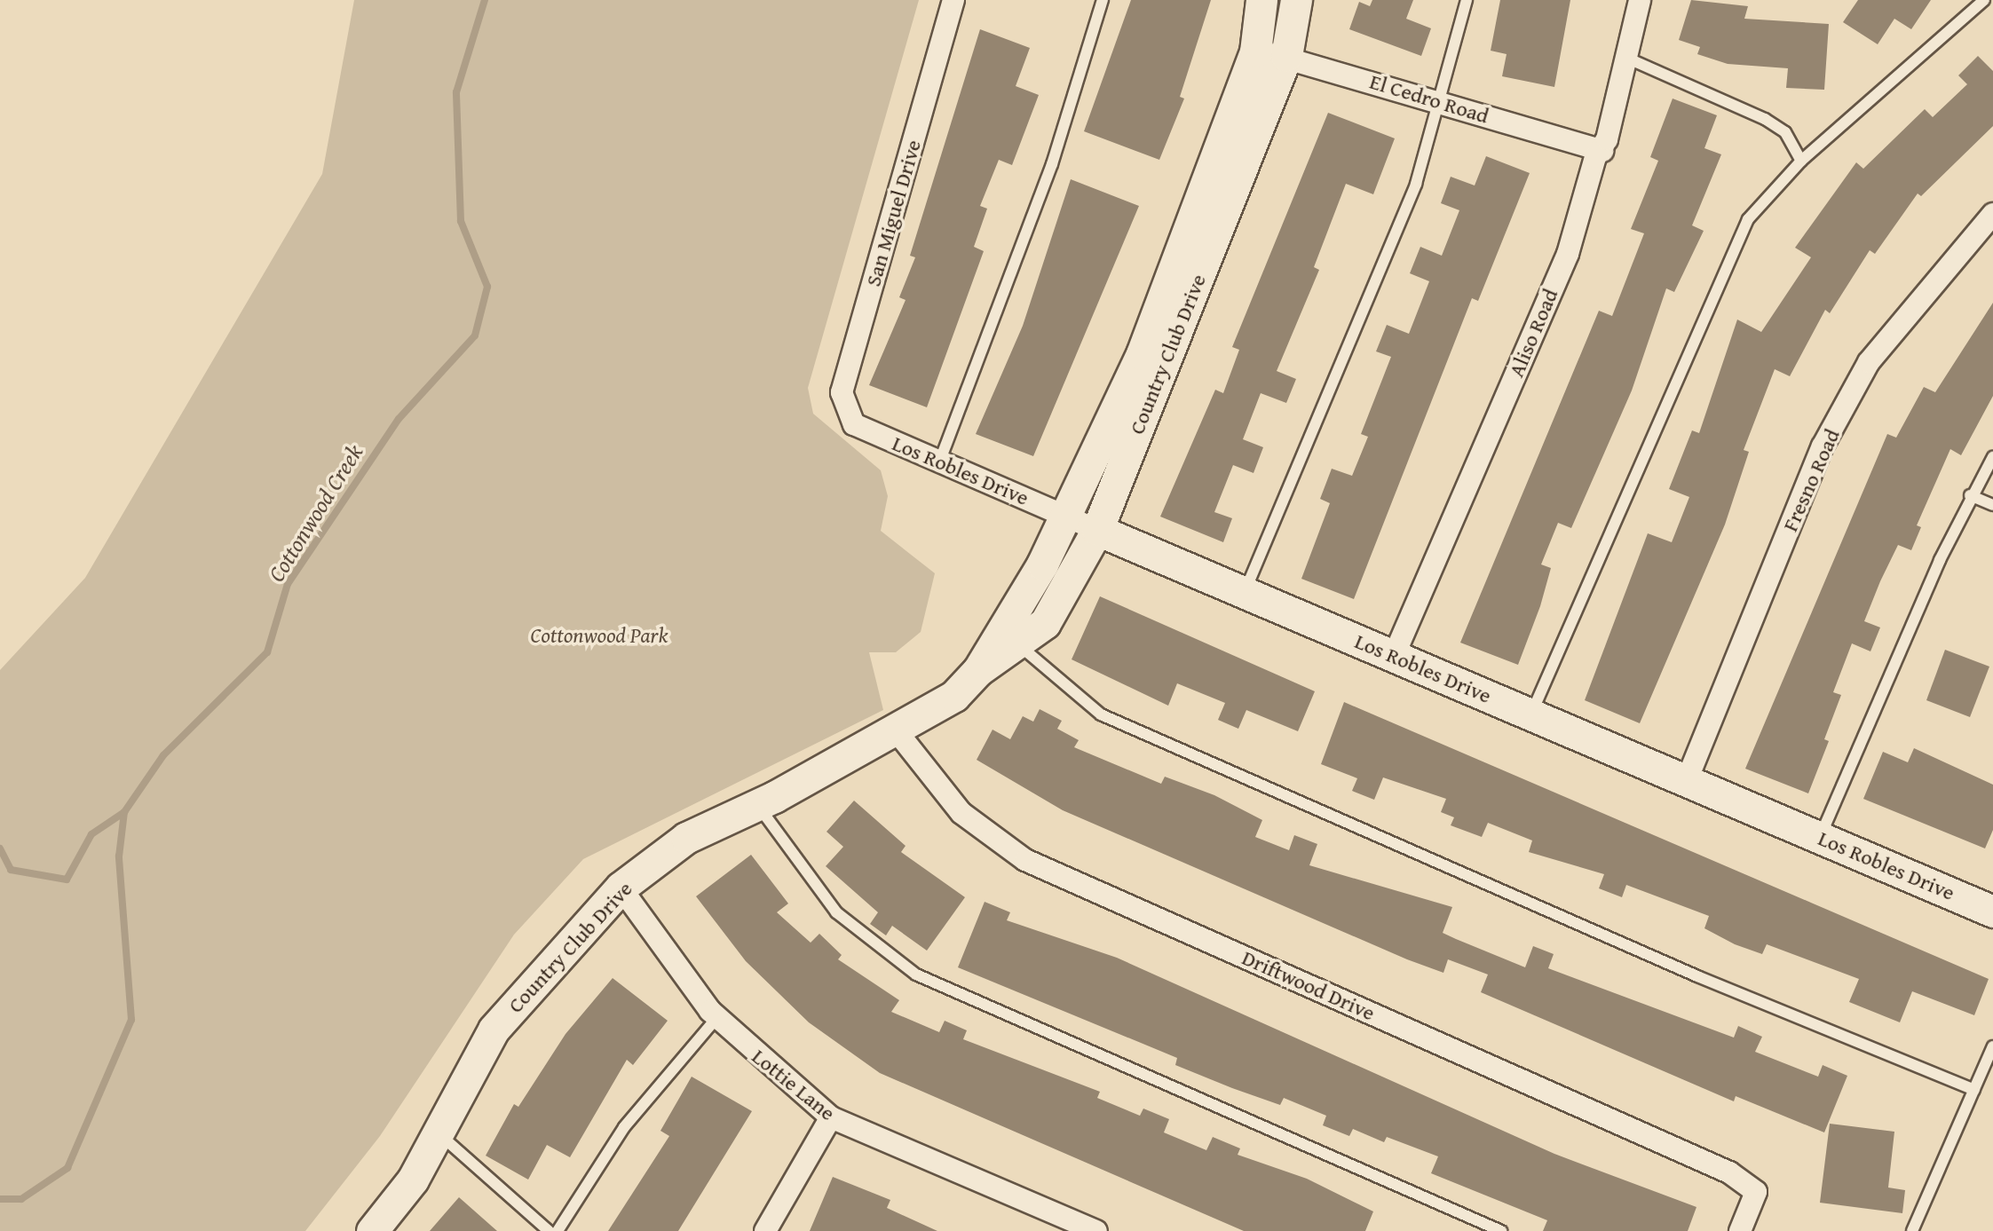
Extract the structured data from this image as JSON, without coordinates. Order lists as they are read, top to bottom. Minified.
{"streets":{"street":["El Cedro Road","San Miguel Drive","Aliso Road","Country Club Drive","Los Robles Drive","Fresno Road","Driftwood Drive","Lottie Lane"]},"crossings":[["El Cedro Road","Aliso Road"],["El Cedro Road","Country Club Drive"],["San Miguel Drive","Los Robles Drive"],["Aliso Road","Los Robles Drive"],["Country Club Drive","Los Robles Drive"],["Country Club Drive","Driftwood Drive"],["Country Club Drive","Lottie Lane"],["Los Robles Drive","Fresno Road"]],"water":["Cottonwood Creek"],"parks":["Cottonwood Park"]}
